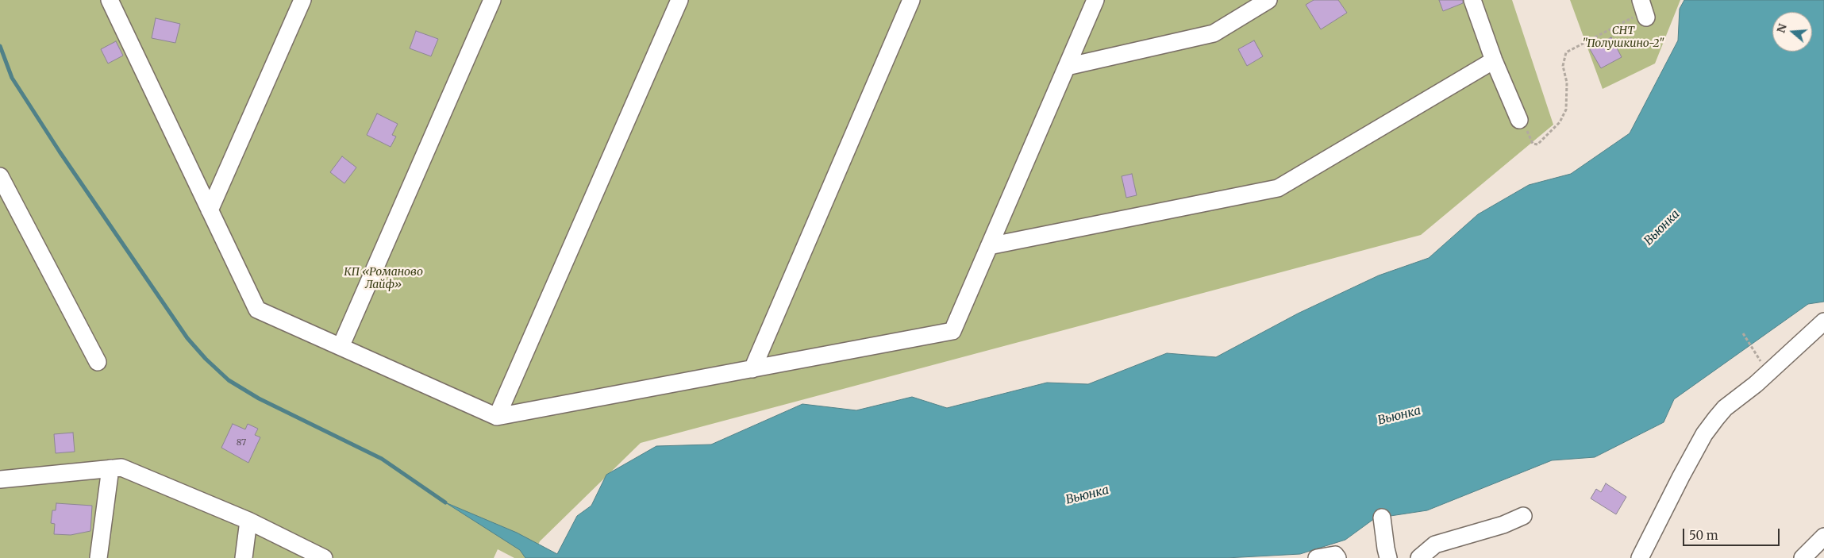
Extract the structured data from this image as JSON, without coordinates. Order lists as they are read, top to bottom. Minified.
{"water":["Вьюнка"],"parks":["СНТ \"Полушкино-2\"","КП «Романово Лайф»"],"house_numbers":["87"],"scale_bar":"50 m","north":"left"}
